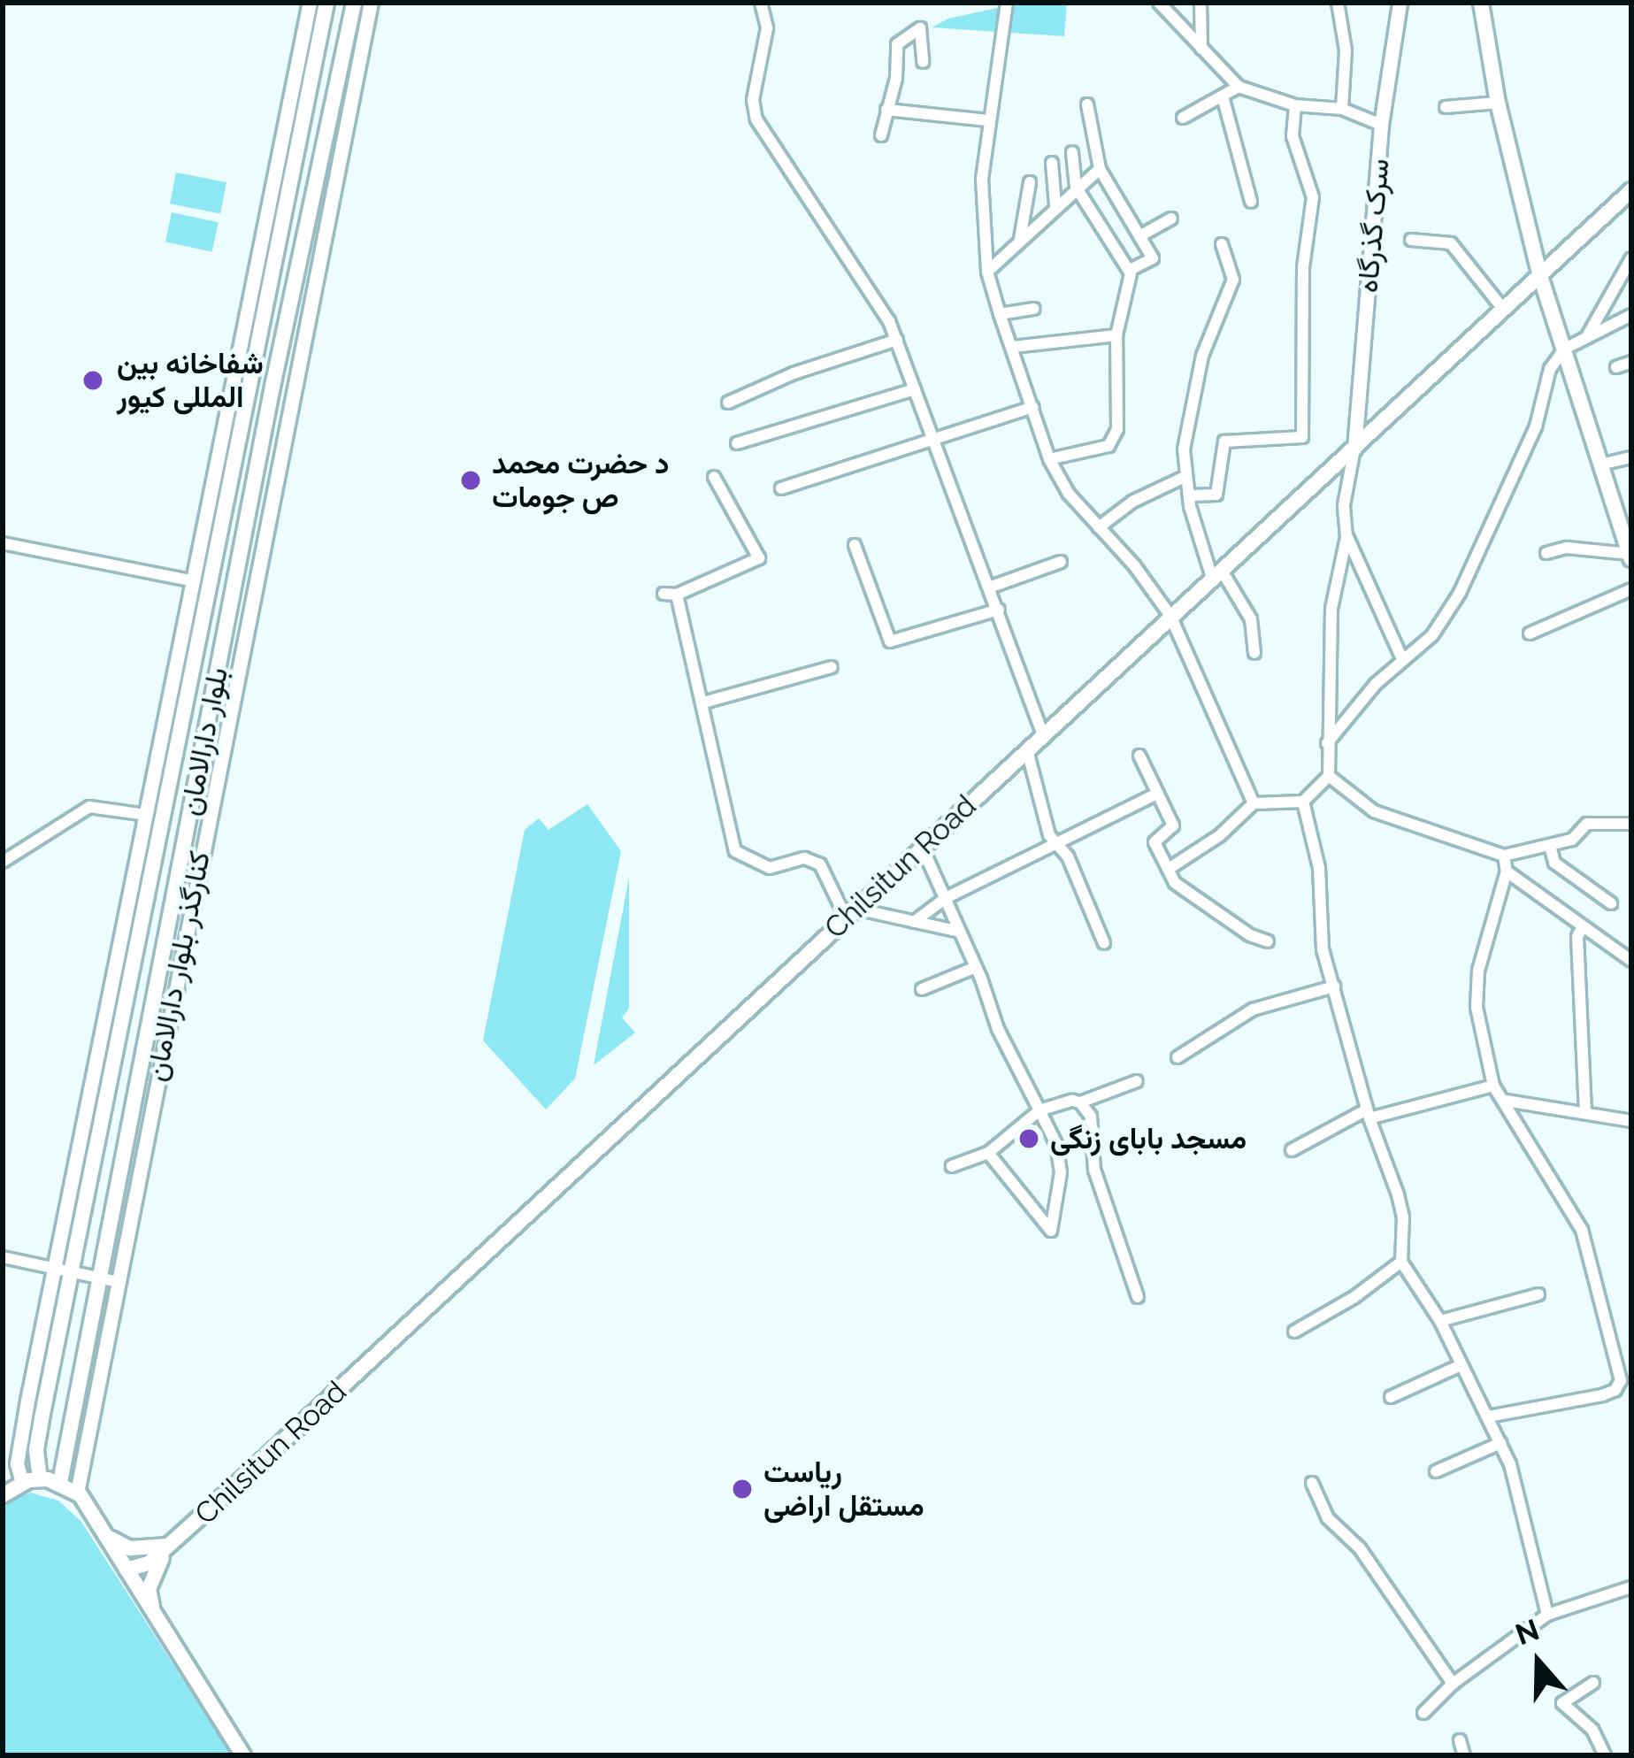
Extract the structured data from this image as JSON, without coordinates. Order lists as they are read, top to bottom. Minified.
{"streets":{"main road":["بلوار دارالامان","Chilsitun Road"],"street":["سرک گذرگاه","کنارگذر بلوار دارالامان"]},"crossings":[["سرک گذرگاه","Chilsitun Road"],["بلوار دارالامان","کنارگذر بلوار دارالامان"]],"places":["شفاخانه بین المللی کیور","د حضرت محمد ص جومات","مسجد بابای زنگی","ریاست مستقل اراضی"],"north":"top"}
